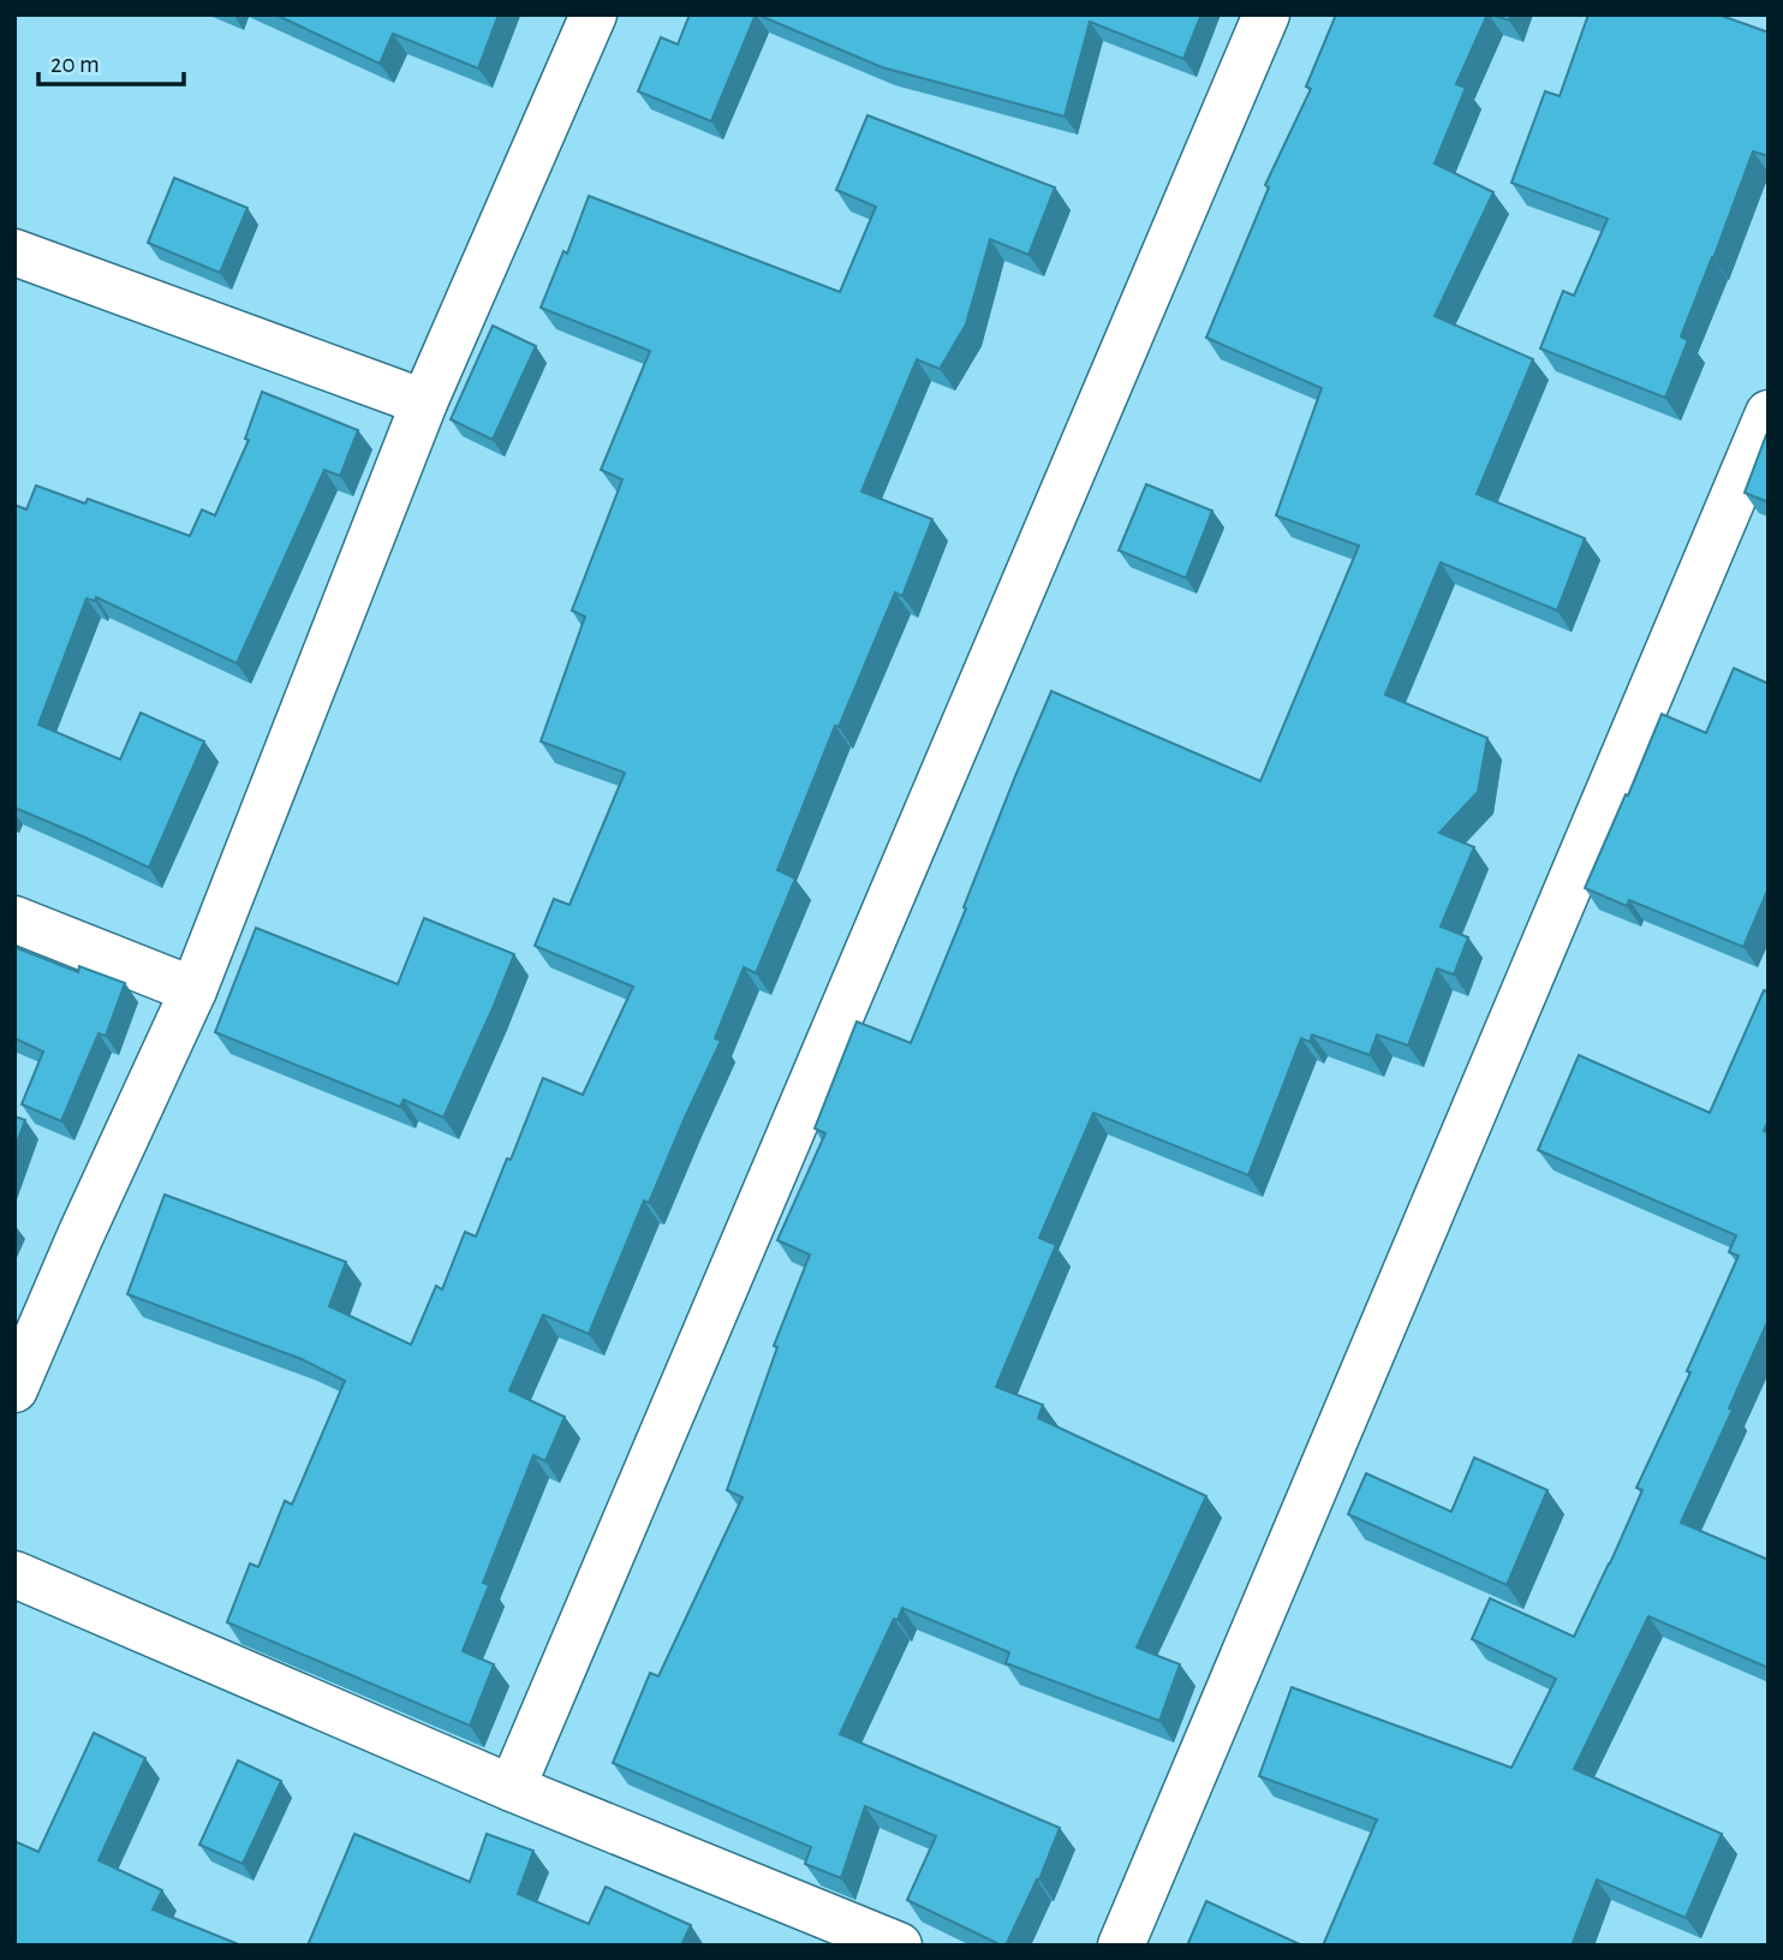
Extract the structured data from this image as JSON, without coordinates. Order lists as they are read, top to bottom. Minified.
{"scale_bar":"20 m"}
